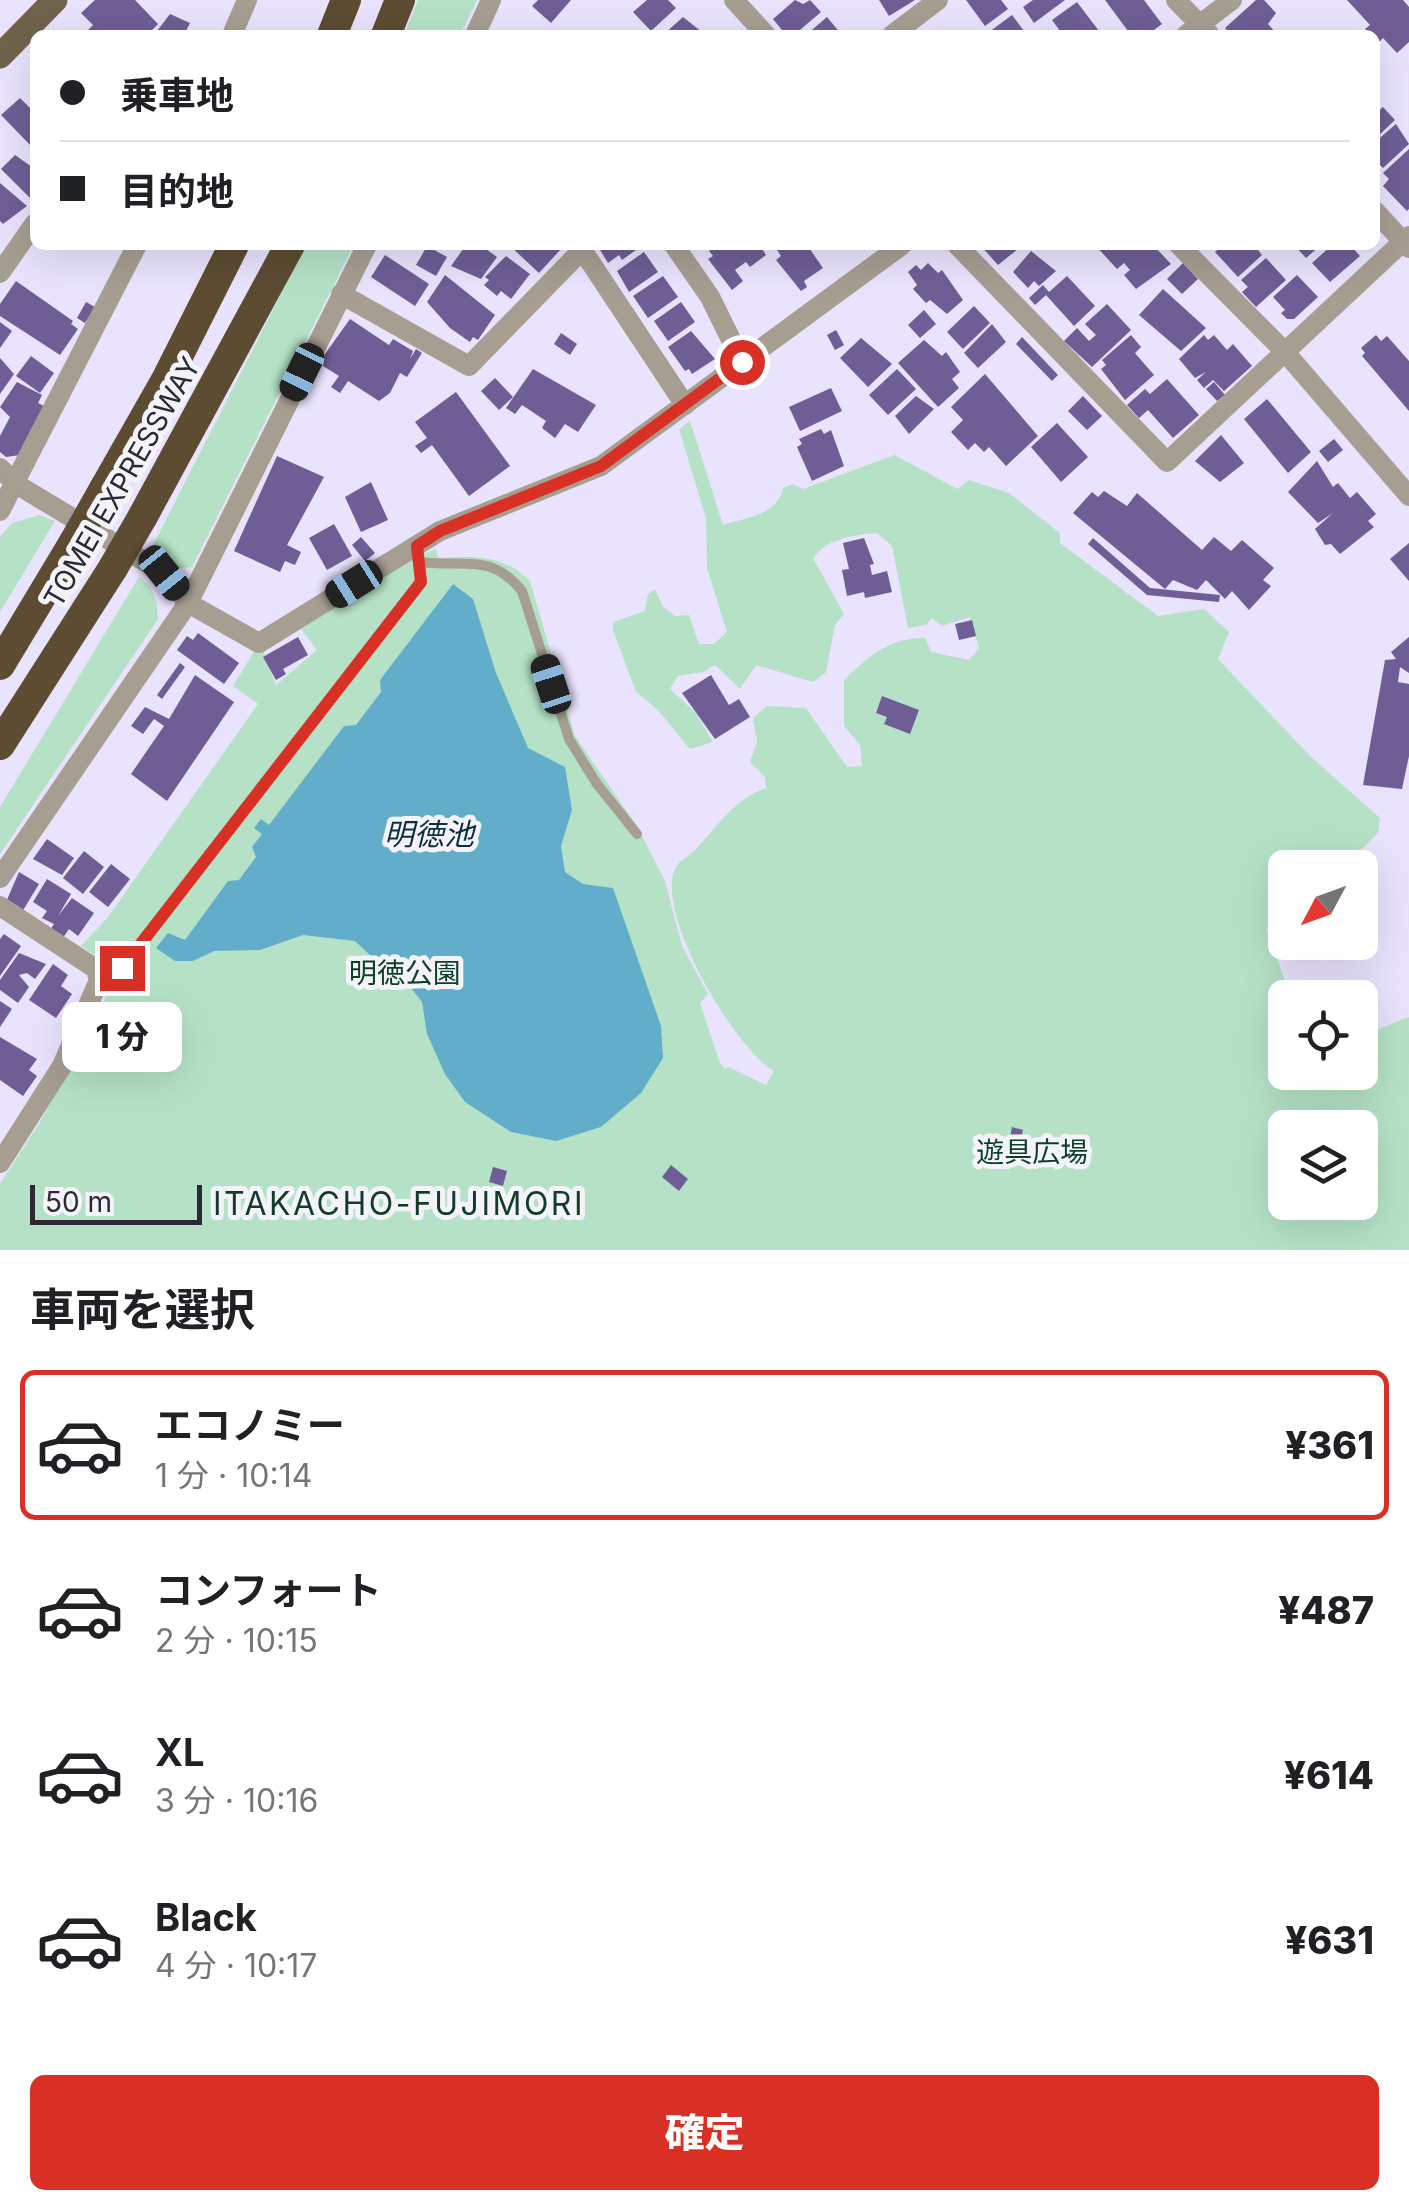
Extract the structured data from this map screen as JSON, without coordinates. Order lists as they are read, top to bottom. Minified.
{"streets":{"highway":["TOMEI EXPRESSWAY"]},"districts":["ITAKACHO-FUJIMORI"],"water":["明徳池"],"parks":["明徳公園","遊具広場"],"scale_bar":"50 m","north":"bottom left","page":{"banner":["乗車地","目的地"],"bubble":"1 分","scale":"50 m","heading":"車両を選択","list":[{"name":"エコノミー","note":"1 分 · 10:14","value":"¥361"},{"name":"コンフォート","note":"2 分 · 10:15","value":"¥487"},{"name":"XL","note":"3 分 · 10:16","value":"¥614"},{"name":"Black","note":"4 分 · 10:17","value":"¥631"}],"buttons":"確定"}}
